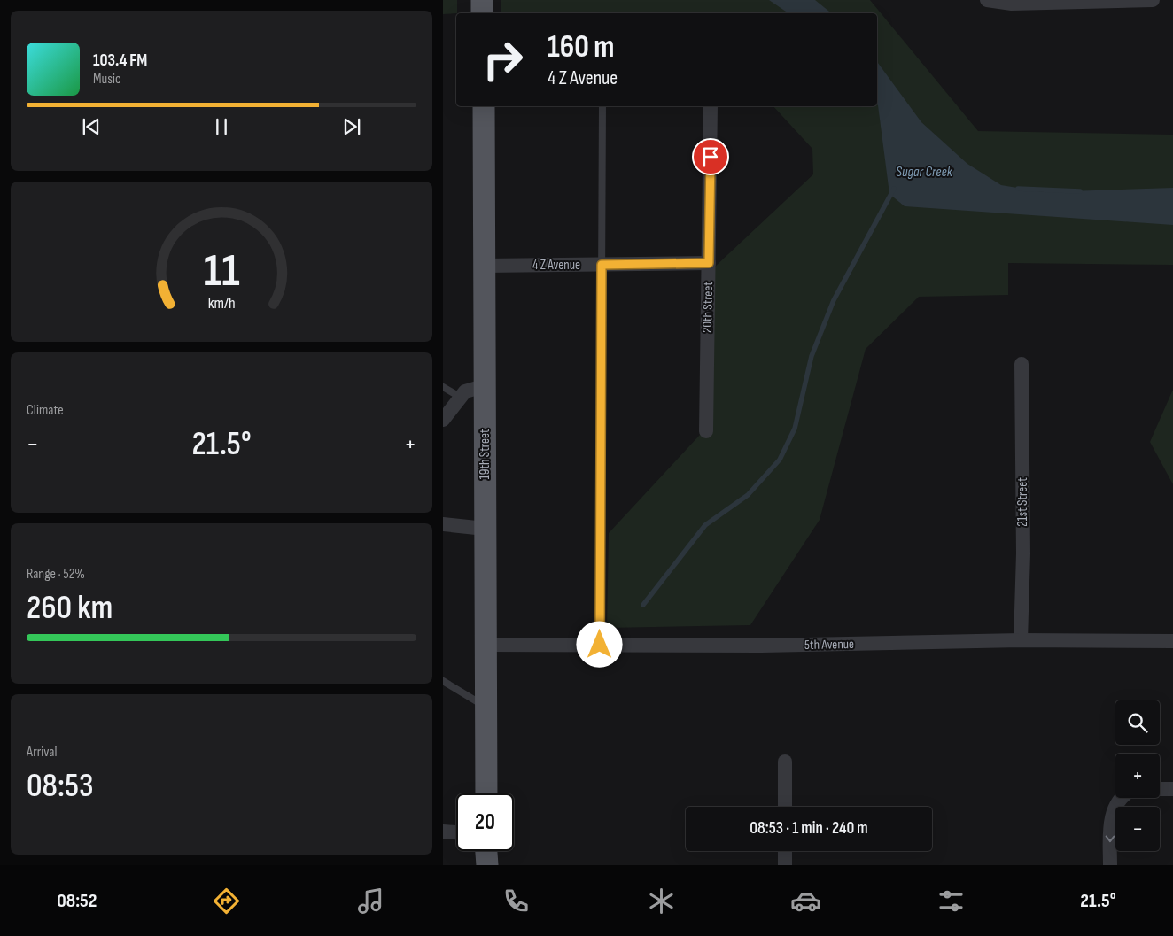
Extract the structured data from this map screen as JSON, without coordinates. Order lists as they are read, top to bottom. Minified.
{"streets":{"main road":["19th Street"],"street":["4 Z Avenue","20th Street","21st Street","5th Avenue"]},"crossings":[["4 Z Avenue","20th Street"],["4 Z Avenue","19th Street"],["19th Street","5th Avenue"],["21st Street","5th Avenue"]],"water":["Sugar Creek"],"page":{"turn":["160 m","4 Z Avenue"],"song":["103.4 FM","Music"],"tile":["Climate",["Range · 52%","260 km"],["Arrival","08:53"]],"heat":["−","21.5°","+"],"map_buttons":["+","−"],"limit":"20","trip":"08:53 · 1 min · 240 m","tabs":["08:52","21.5°"],"gauge":["11","km/h"]}}
